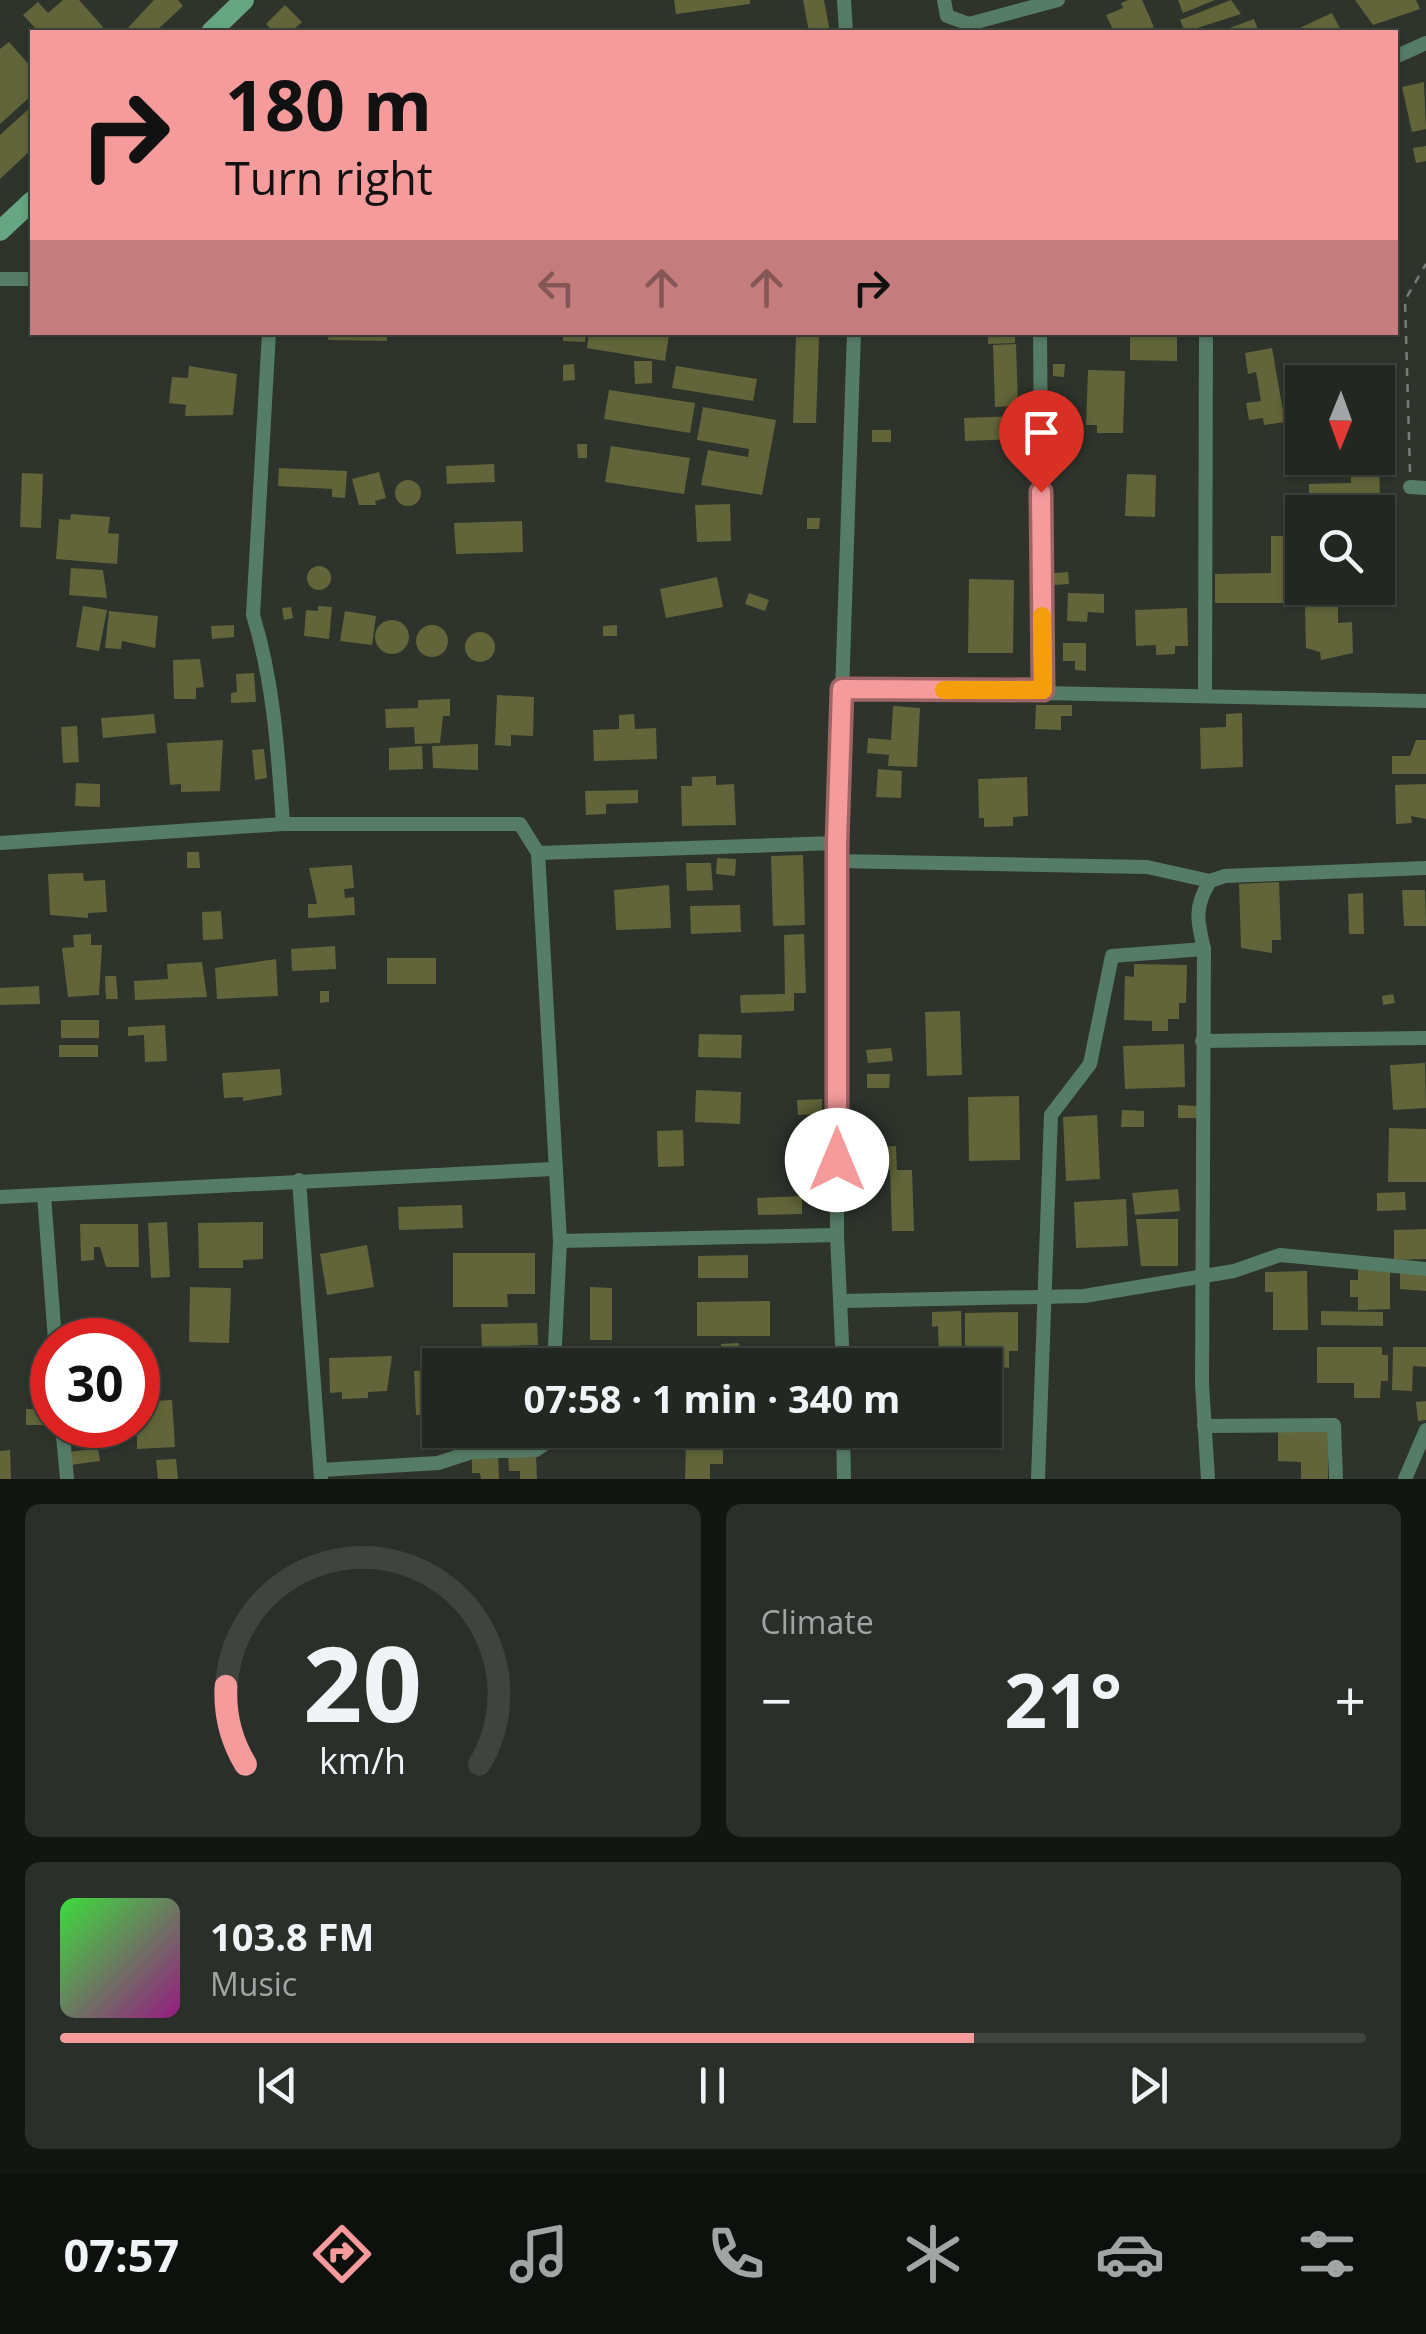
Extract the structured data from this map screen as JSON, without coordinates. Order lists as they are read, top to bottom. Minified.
{"north":"bottom","page":{"turn":["180 m","Turn right"],"limit":"30","trip":"07:58 · 1 min · 340 m","tile":"Climate","heat":["−","21°","+"],"song":["103.8 FM","Music"],"tabs":"07:57","gauge":["20","km/h"]}}
